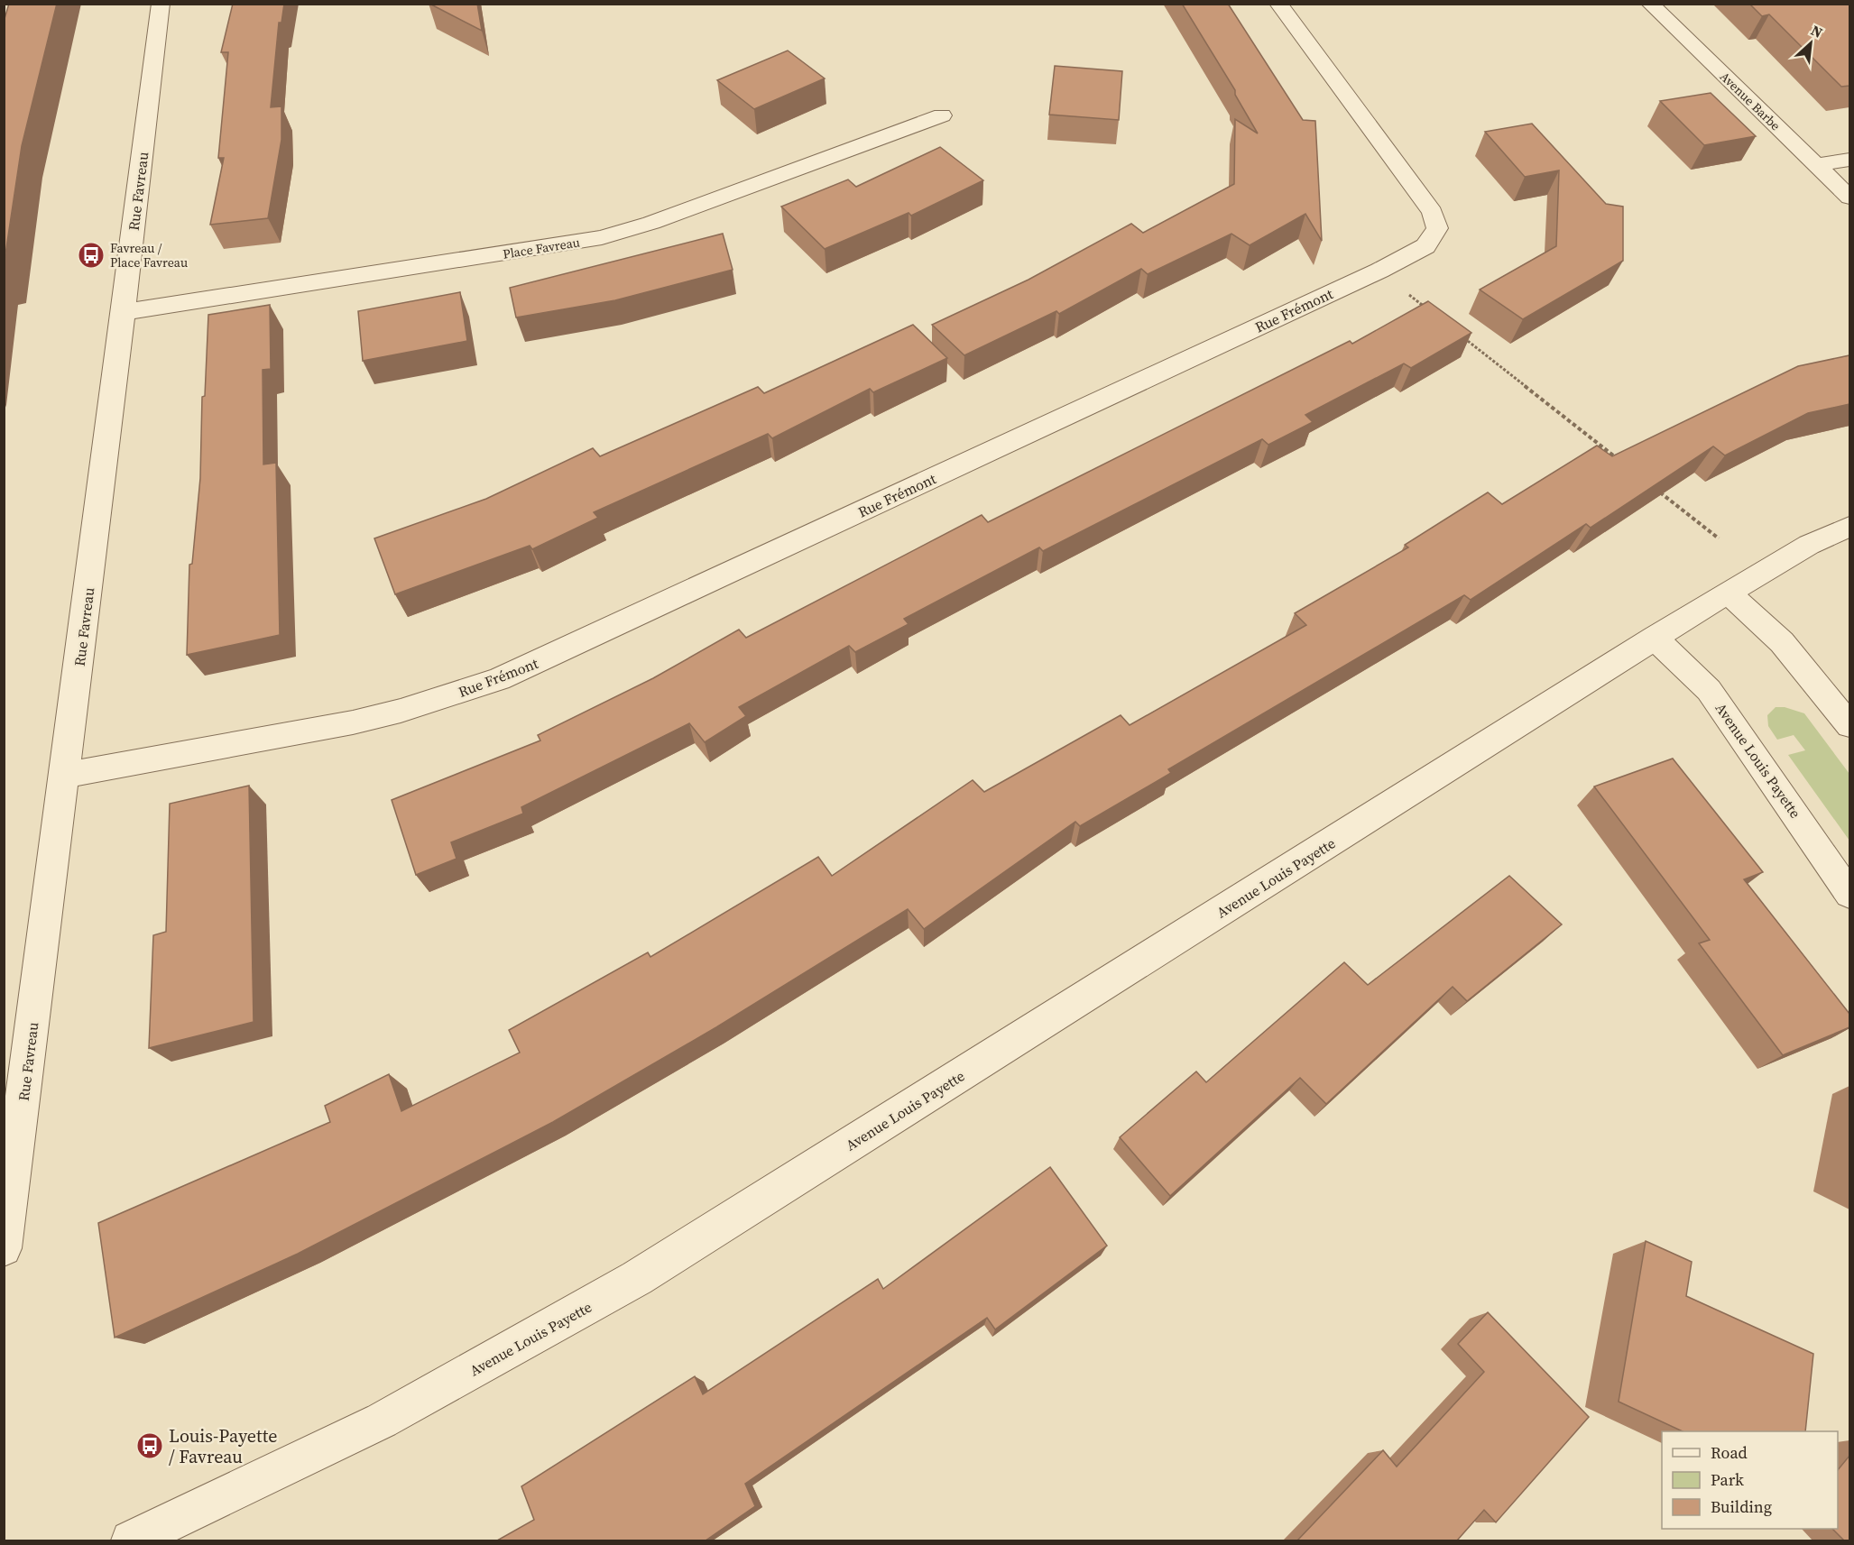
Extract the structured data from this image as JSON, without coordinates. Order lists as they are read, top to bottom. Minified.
{"streets":{"street":["Avenue Barbe","Rue Favreau","Place Favreau","Rue Frémont","Avenue Louis Payette"]},"crossings":[["Rue Favreau","Place Favreau"],["Rue Favreau","Rue Frémont"]],"places":{"bus stop":["Favreau / Place Favreau","Louis-Payette / Favreau"]},"legend":["Road","Park","Building"],"north":"top right"}
